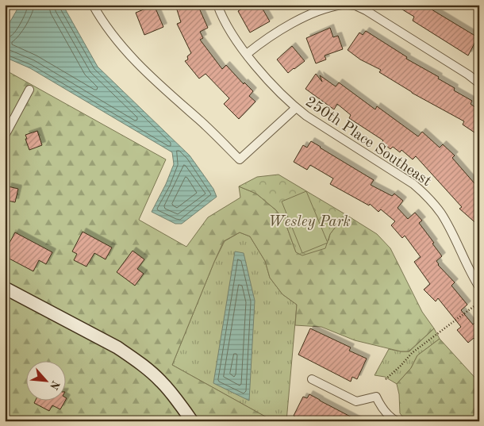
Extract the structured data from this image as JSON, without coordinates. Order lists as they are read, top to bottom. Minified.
{"streets":{"street":["250th Place Southeast"]},"parks":["Wesley Park"],"north":"bottom right"}
